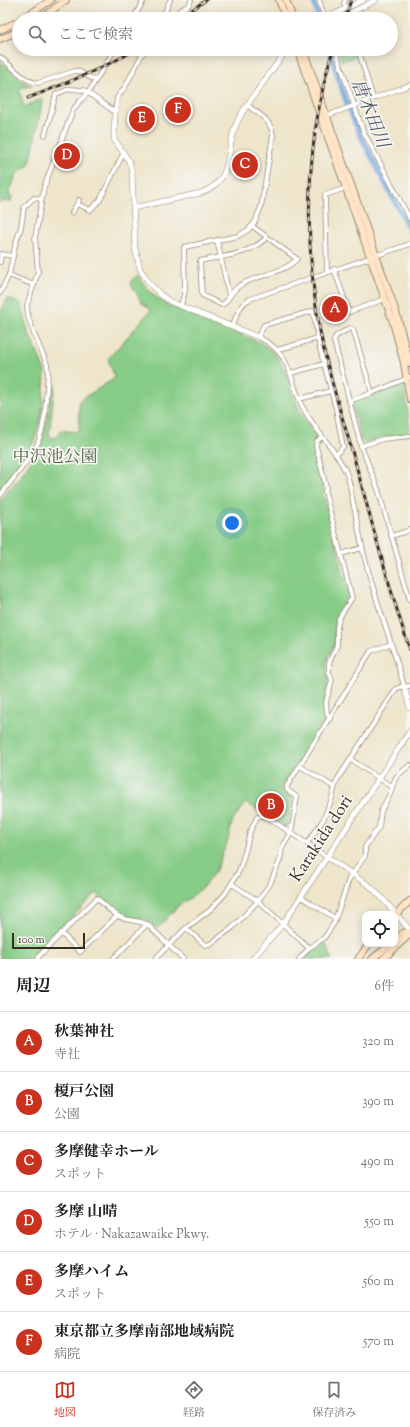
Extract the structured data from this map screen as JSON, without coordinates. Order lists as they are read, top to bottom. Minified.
{"streets":{"street":["Karakida dori"]},"water":["唐木田川"],"parks":["中沢池公園"],"scale_bar":"100 m","page":{"search":"ここで検索","pins":["F","E","D","C","A","B"],"scale":"100 m","heading":["周辺","6件"],"list":[{"mark":"A","name":"秋葉神社","note":"寺社","value":"320 m"},{"mark":"B","name":"榎戸公園","note":"公園","value":"390 m"},{"mark":"C","name":"多摩健幸ホール","note":"スポット","value":"490 m"},{"mark":"D","name":"多摩 山晴","note":"ホテル · Nakazawaike Pkwy.","value":"550 m"},{"mark":"E","name":"多摩ハイム","note":"スポット","value":"560 m"},{"mark":"F","name":"東京都立多摩南部地域病院","note":"病院","value":"570 m"}],"nav":["地図","経路","保存済み"]}}
